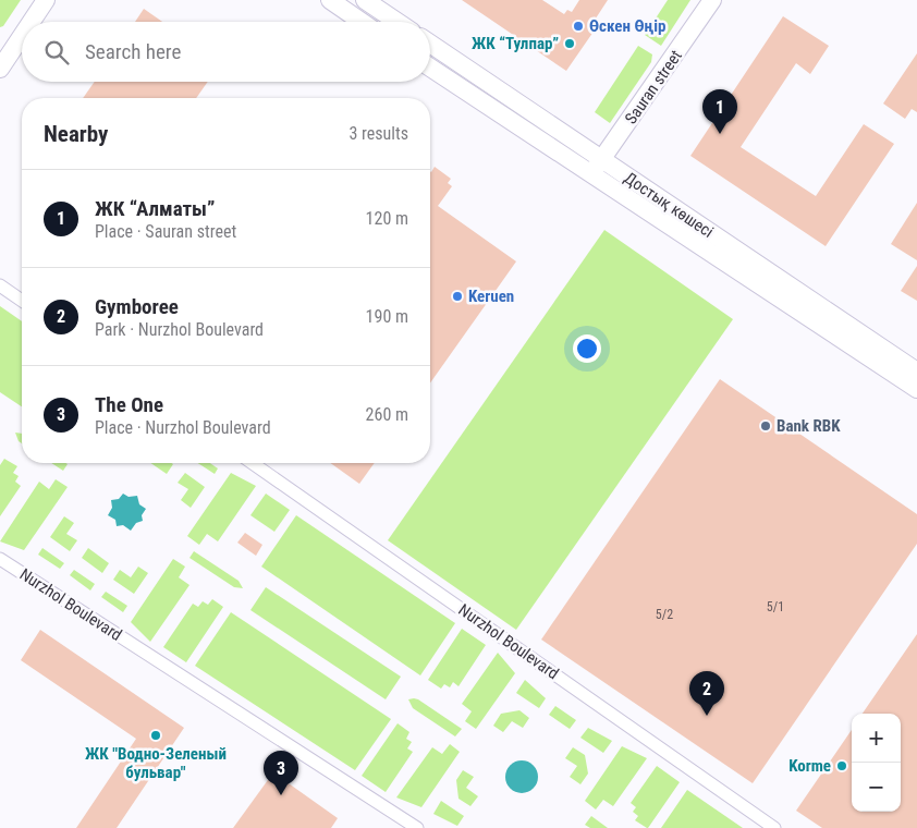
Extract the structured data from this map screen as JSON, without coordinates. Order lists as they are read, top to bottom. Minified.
{"streets":{"street":["Sauran street","Достық көшесі","Nurzhol Boulevard"]},"crossings":[["Sauran street","Достық көшесі"]],"places":["Өскен Өңір","ЖК “Тулпар”","Keruen","Bank RBK","ЖК \"Водно-Зеленый бульвар\"","Korme"],"house_numbers":["5/1","5/2"],"page":{"search":"Search here","pins":["1","2","3"],"heading":["Nearby","3 results"],"list":[{"mark":"1","name":"ЖК “Алматы”","note":"Place · Sauran street","value":"120 m"},{"mark":"2","name":"Gymboree","note":"Park · Nurzhol Boulevard","value":"190 m"},{"mark":"3","name":"The One","note":"Place · Nurzhol Boulevard","value":"260 m"}],"map_buttons":["+","−"]}}
